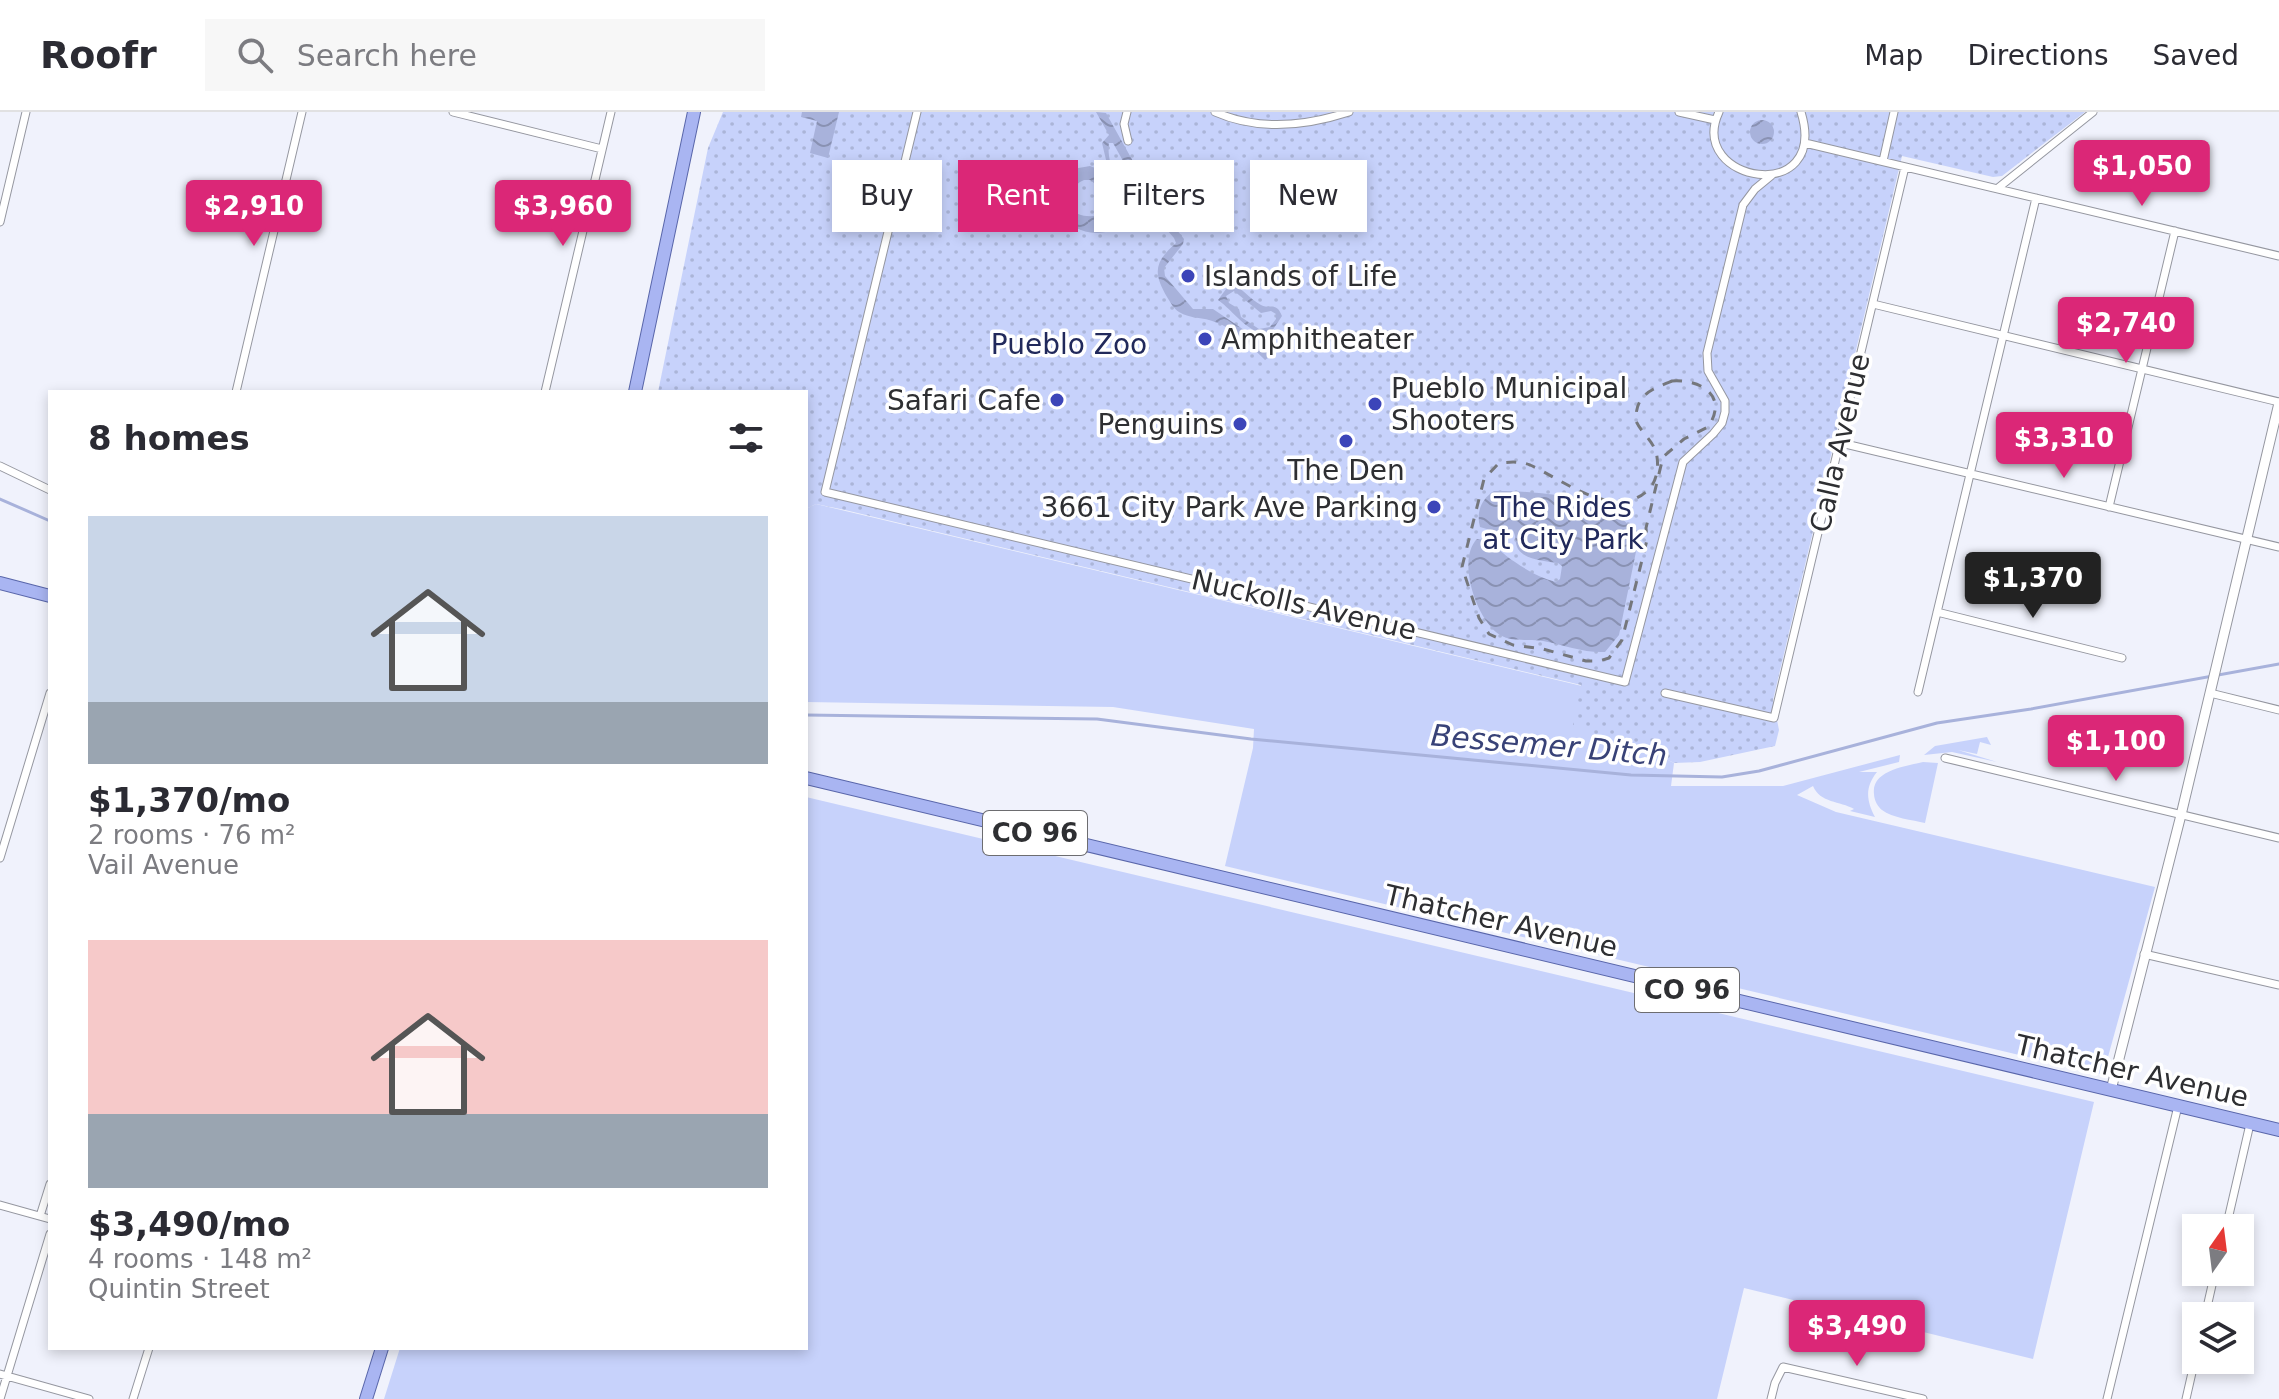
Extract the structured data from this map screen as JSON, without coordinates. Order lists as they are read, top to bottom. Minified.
{"streets":{"main road":["CO 96","Thatcher Avenue"],"street":["Calla Avenue","Nuckolls Avenue"]},"water":["Bessemer Ditch"],"parks":["Pueblo Zoo","The Rides at City Park"],"places":["Islands of Life","Amphitheater","Safari Cafe","Pueblo Municipal Shooters","Penguins","The Den","3661 City Park Ave Parking"],"north":"top","page":{"header":"Roofr","search":"Search here","nav":["Map","Directions","Saved"],"price":["$1,050","$2,910","$3,960","$2,740","$3,310","$1,370","$1,100","$3,490"],"chip":["Buy","Rent","Filters","New"],"heading":"8 homes","list":[{"name":"$1,370/mo","note":"2 rooms · 76 m² · Vail Avenue"},{"name":"$3,490/mo","note":"4 rooms · 148 m² · Quintin Street"}]}}
